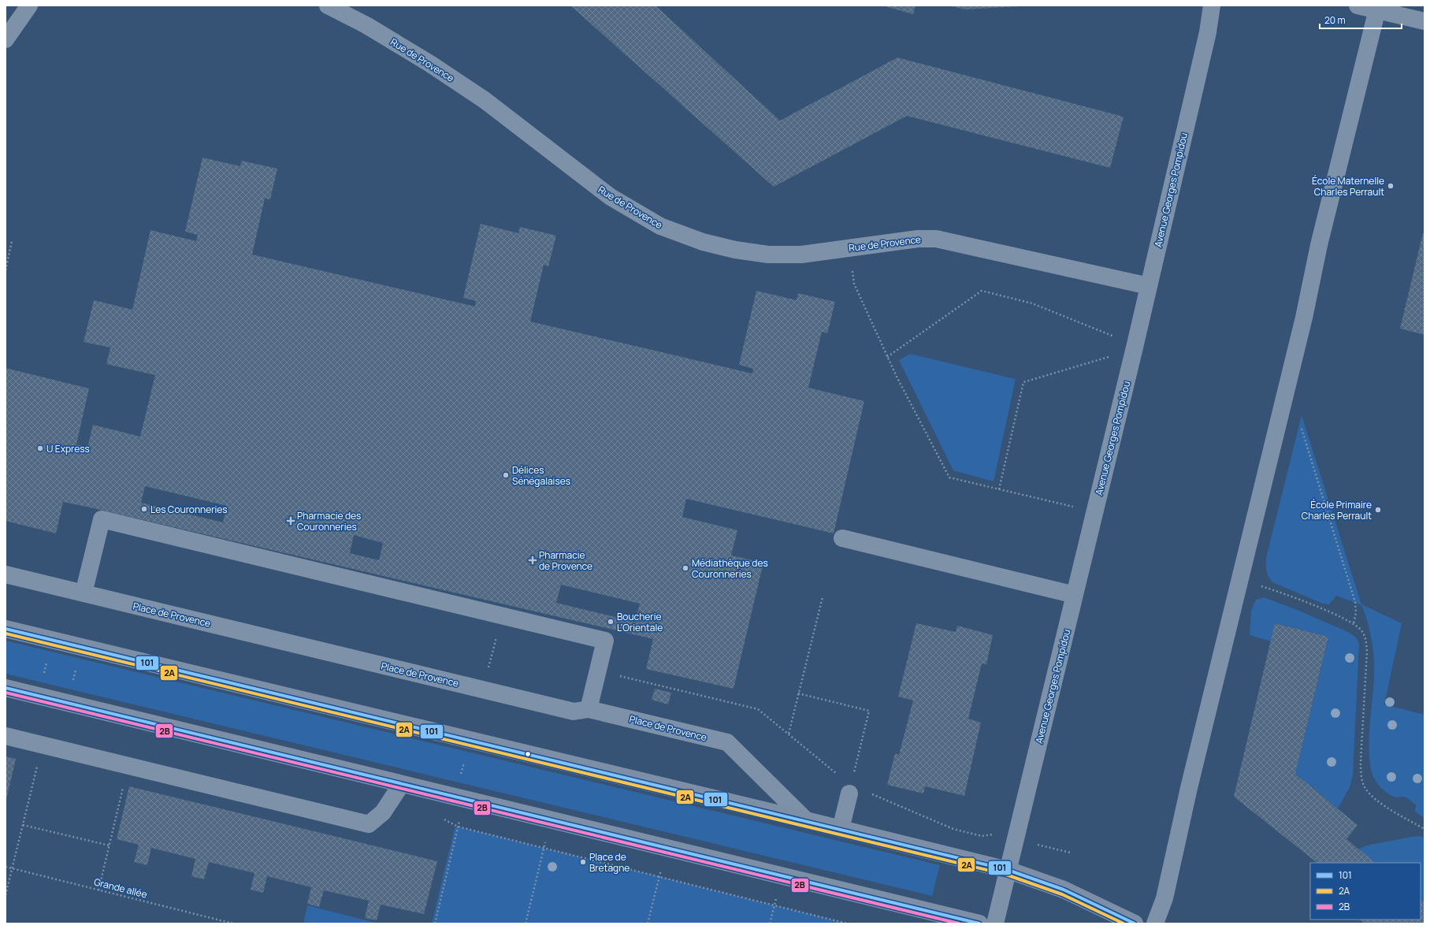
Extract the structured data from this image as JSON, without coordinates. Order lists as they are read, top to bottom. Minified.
{"streets":{"street":["Rue de Provence","Avenue Georges Pompidou","Place de Provence"],"path":["Grande allée"]},"crossings":[["Rue de Provence","Avenue Georges Pompidou"]],"places":{"other":["École Maternelle Charles Perrault","U Express","Délices Sénégalaises","Les Couronneries","École Primaire Charles Perrault","Médiathèque des Couronneries","Boucherie L'Orientale","Place de Bretagne"],"health":["Pharmacie des Couronneries","Pharmacie de Provence"]},"lines":["transit line 101","transit line 2A","transit line 2B"],"legend":["101","2A","2B"],"scale_bar":"20 m"}
